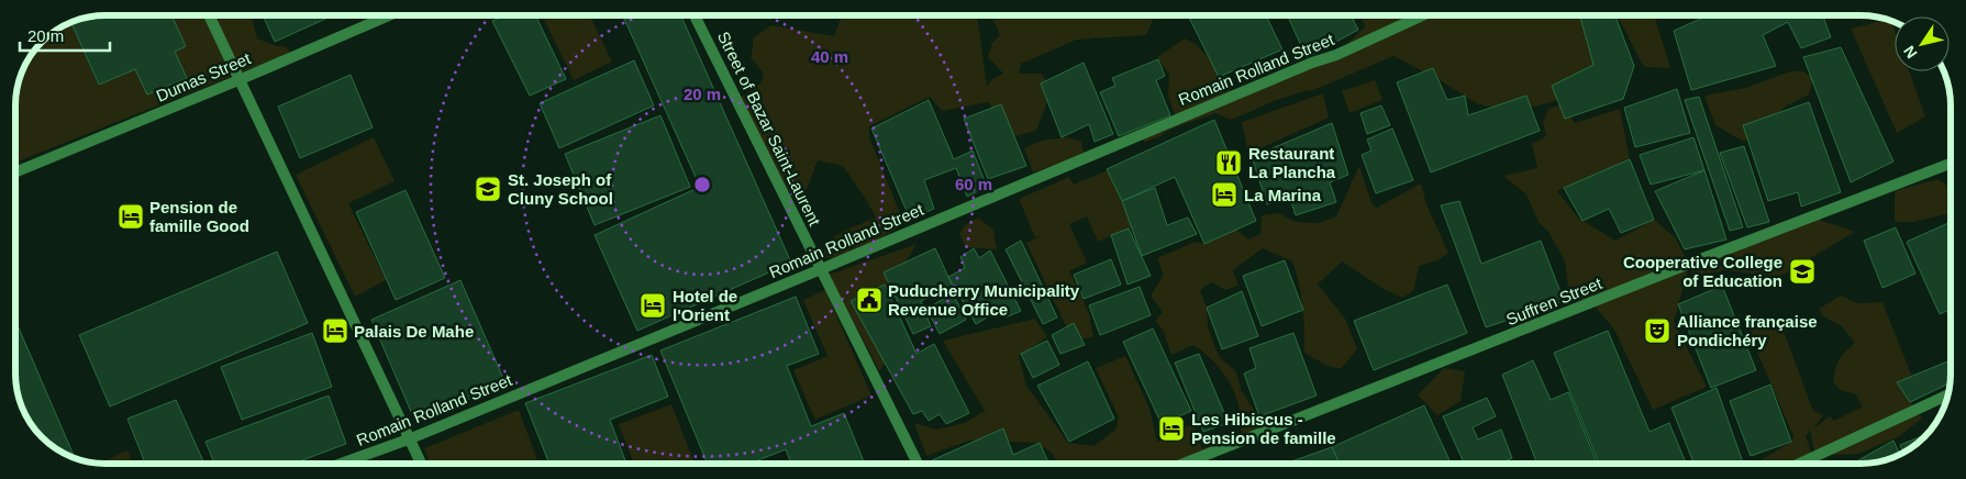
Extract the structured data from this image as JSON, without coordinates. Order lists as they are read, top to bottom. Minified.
{"streets":{"street":["Romain Rolland Street","Dumas Street","Street of Bazar Saint-Laurent","Suffren Street"]},"crossings":[["Romain Rolland Street","Street of Bazar Saint-Laurent"]],"places":{"restaurant":["Restaurant La Plancha"],"school or university":["St. Joseph of Cluny School","Cooperative College of Education"],"hotel":["La Marina","Pension de famille Good","Hotel de l'Orient","Palais De Mahe","Les Hibiscus - Pension de famille"],"public building":["Puducherry Municipality Revenue Office"],"theatre":["Alliance française Pondichéry"]},"scale_bar":"20 m","north":"bottom left","rings":["40 m","20 m","60 m"]}
